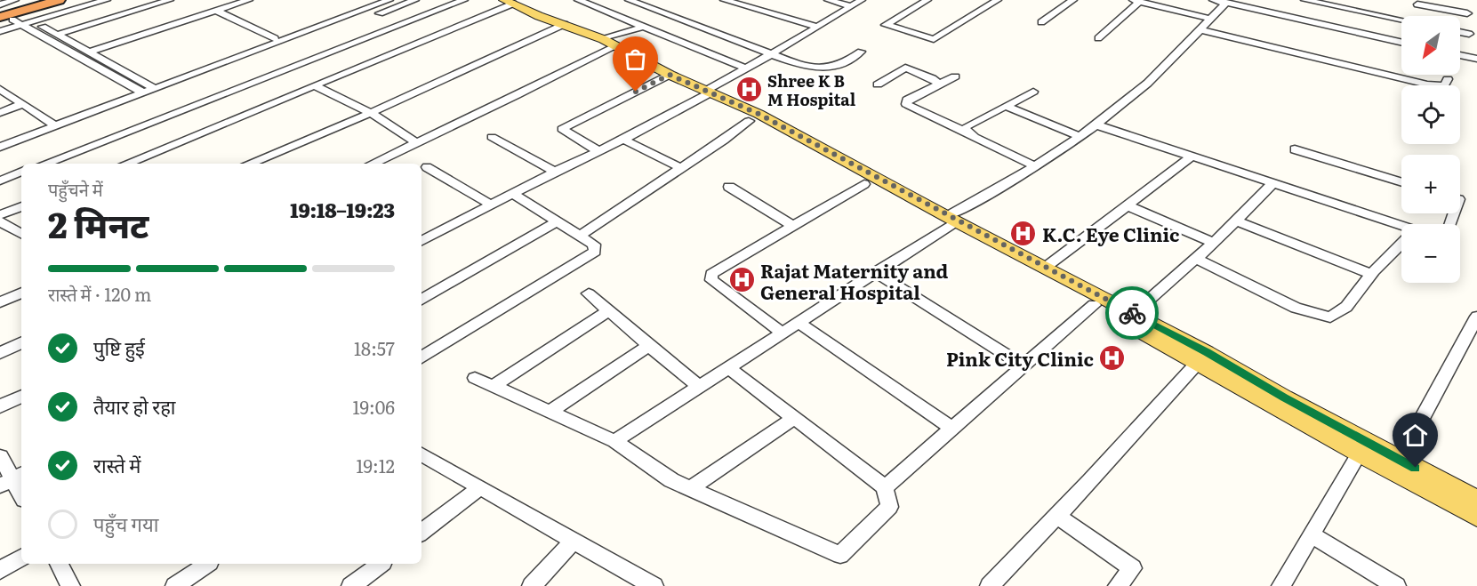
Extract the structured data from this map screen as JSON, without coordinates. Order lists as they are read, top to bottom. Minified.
{"places":{"hospital":["Shree K B M Hospital","K.C. Eye Clinic","Rajat Maternity and General Hospital","Pink City Clinic"]},"north":"bottom left","page":{"map_buttons":["+","−"],"heading":["2 मिनट","पहुँचने में","19:18–19:23"],"bar":"रास्ते में · 120 m","list":[["पुष्टि हुई","18:57"],["तैयार हो रहा","19:06"],["रास्ते में","19:12"],"पहुँच गया"]}}
